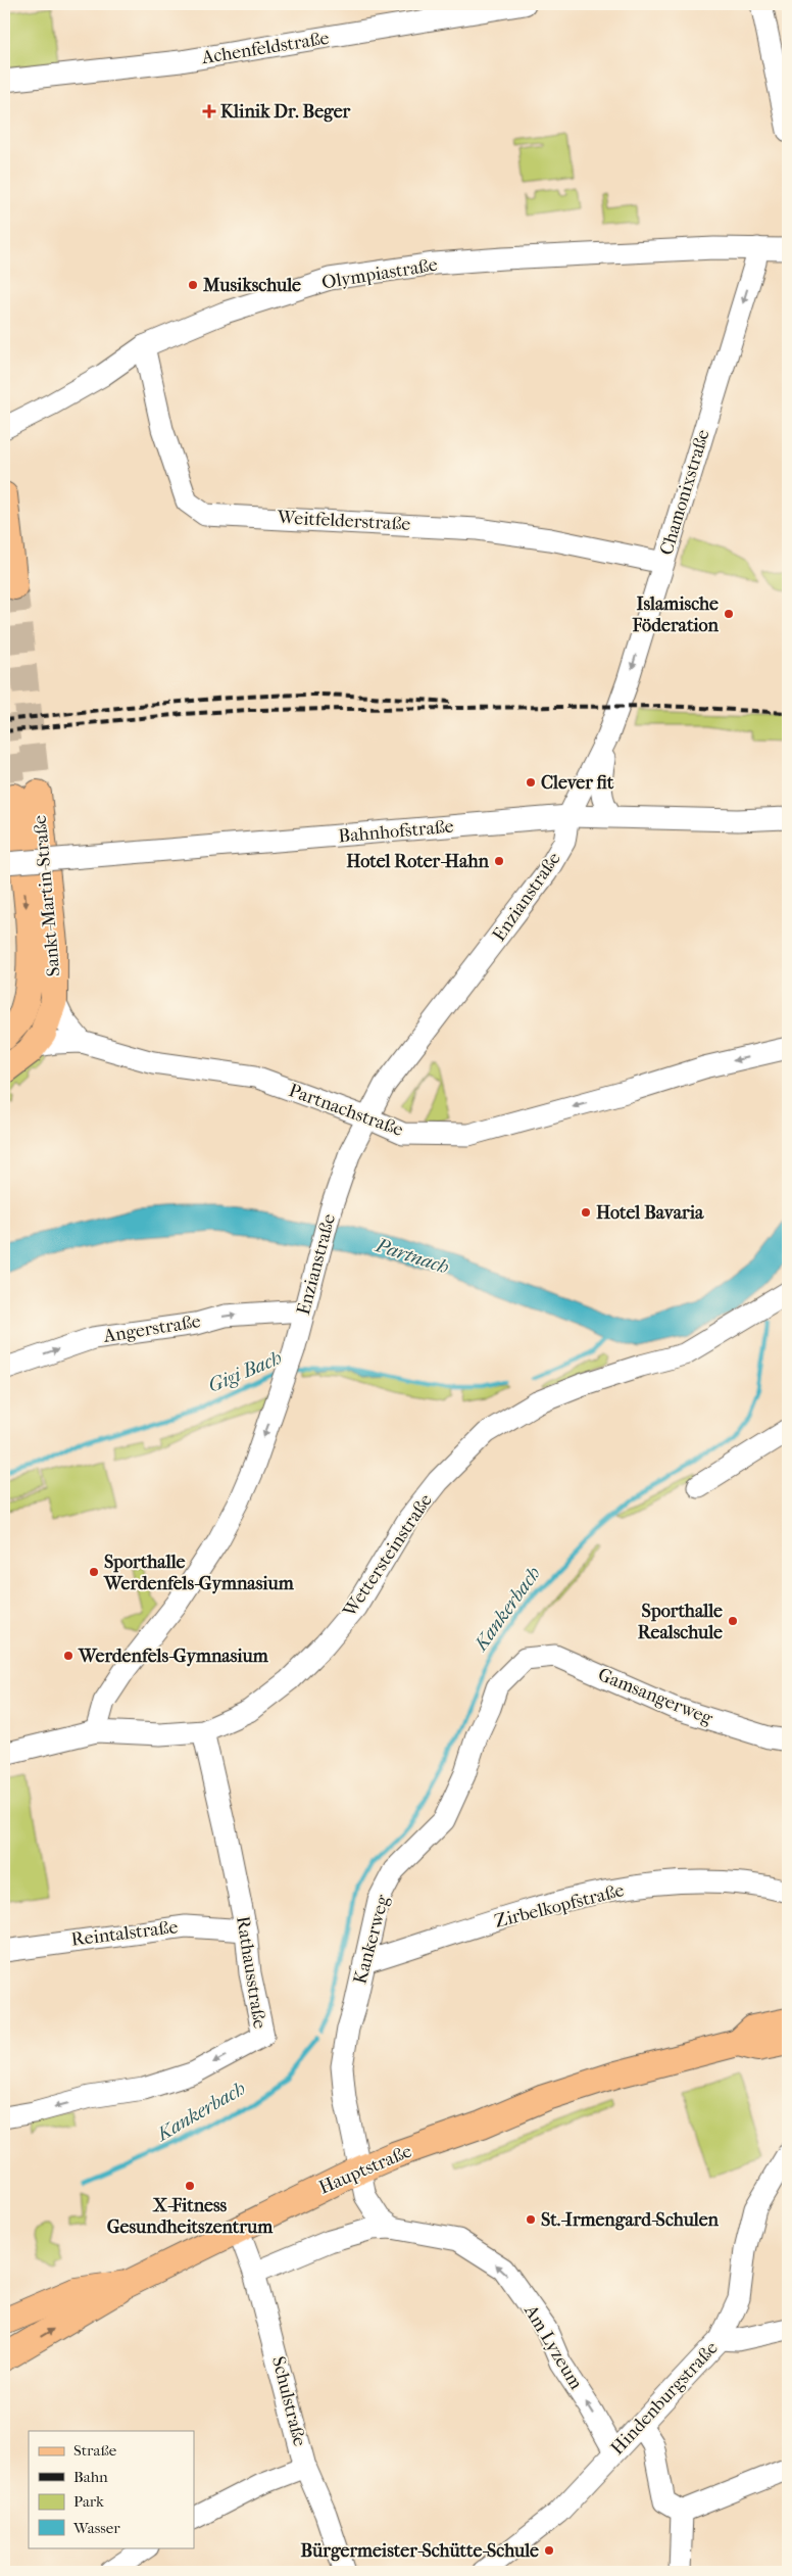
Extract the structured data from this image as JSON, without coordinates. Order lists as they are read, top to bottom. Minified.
{"streets":{"main road":["Sankt-Martin-Straße","Hauptstraße"],"street":["Achenfeldstraße","Olympiastraße","Chamonixstraße","Weitfelderstraße","Bahnhofstraße","Enzianstraße","Partnachstraße","Angerstraße","Wettersteinstraße","Gamsangerweg","Zirbelkopfstraße","Reintalstraße","Kankerweg","Rathausstraße","Am Lyzeum","Hindenburgstraße","Schulstraße"]},"crossings":[["Olympiastraße","Chamonixstraße"],["Olympiastraße","Weitfelderstraße"],["Chamonixstraße","Weitfelderstraße"],["Chamonixstraße","Bahnhofstraße"],["Chamonixstraße","Enzianstraße"],["Bahnhofstraße","Enzianstraße"],["Sankt-Martin-Straße","Partnachstraße"],["Enzianstraße","Partnachstraße"],["Enzianstraße","Angerstraße"],["Enzianstraße","Wettersteinstraße"],["Wettersteinstraße","Rathausstraße"],["Gamsangerweg","Kankerweg"],["Zirbelkopfstraße","Kankerweg"],["Reintalstraße","Rathausstraße"],["Kankerweg","Hauptstraße"],["Hauptstraße","Schulstraße"],["Am Lyzeum","Hindenburgstraße"],["Am Lyzeum","Schulstraße"]],"one_way":["Chamonixstraße","Enzianstraße","Partnachstraße","Angerstraße","Rathausstraße","Am Lyzeum"],"water":["Partnach","Gigi Bach","Kankerbach"],"places":{"health":["Klinik Dr. Beger"],"other":["Musikschule","Islamische Föderation","Clever fit","Hotel Roter-Hahn","Hotel Bavaria","Sporthalle Werdenfels-Gymnasium","Sporthalle Realschule","Werdenfels-Gymnasium","X-Fitness Gesundheitszentrum","St.-Irmengard-Schulen","Bürgermeister-Schütte-Schule"]},"legend":["Straße","Bahn","Park","Wasser"]}
